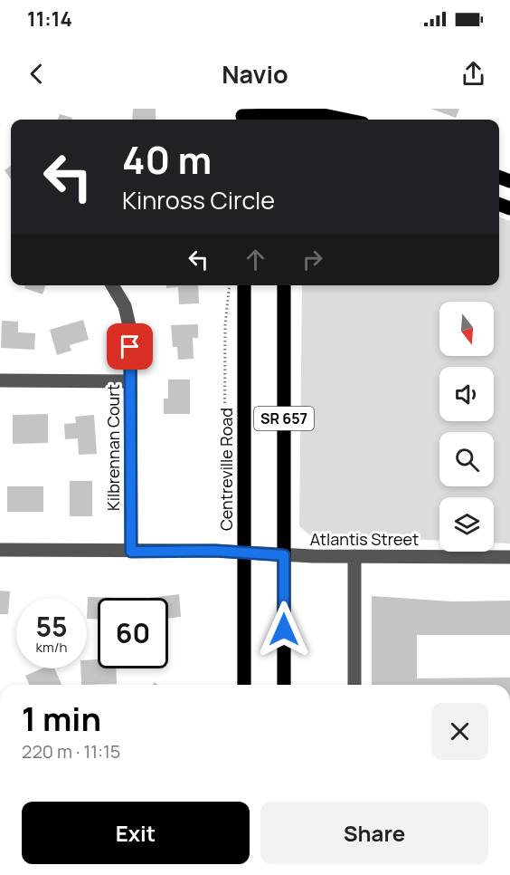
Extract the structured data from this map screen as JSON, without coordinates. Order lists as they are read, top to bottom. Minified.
{"streets":{"main road":["SR 657","Centreville Road"],"street":["Kilbrennan Court","Atlantis Street"]},"crossings":[["SR 657","Atlantis Street"],["Kilbrennan Court","Atlantis Street"],["Centreville Road","Atlantis Street"]],"north":"bottom","page":{"status":"11:14","header":"Navio","turn":["40 m","Kinross Circle"],"speed":"55 km/h","limit":"60","heading":["1 min","220 m · 11:15"],"buttons":["Exit","Share"]}}
